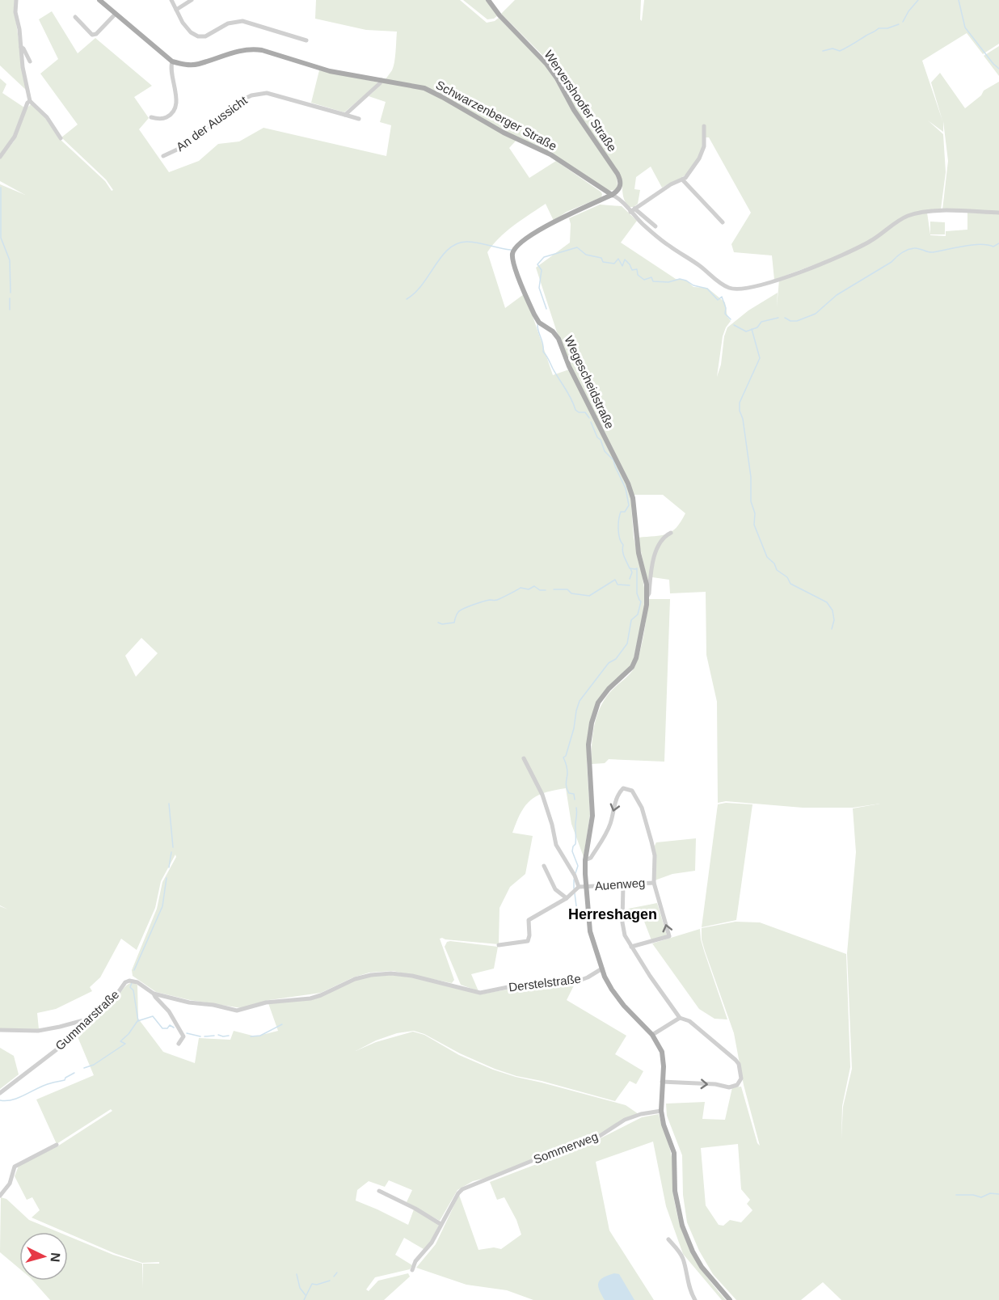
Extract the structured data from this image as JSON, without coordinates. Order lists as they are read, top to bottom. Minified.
{"streets":{"main road":["Wervershoofer Straße","Schwarzenberger Straße","Wegescheidstraße"],"street":["An der Aussicht","Auenweg","Derstelstraße","Gummarstraße","Sommerweg"]},"crossings":[["Wervershoofer Straße","Schwarzenberger Straße"],["Wervershoofer Straße","Wegescheidstraße"],["Schwarzenberger Straße","Wegescheidstraße"],["Wegescheidstraße","Auenweg"],["Wegescheidstraße","Derstelstraße"],["Wegescheidstraße","Sommerweg"],["Derstelstraße","Gummarstraße"]],"districts":["Herreshagen"],"north":"right"}
